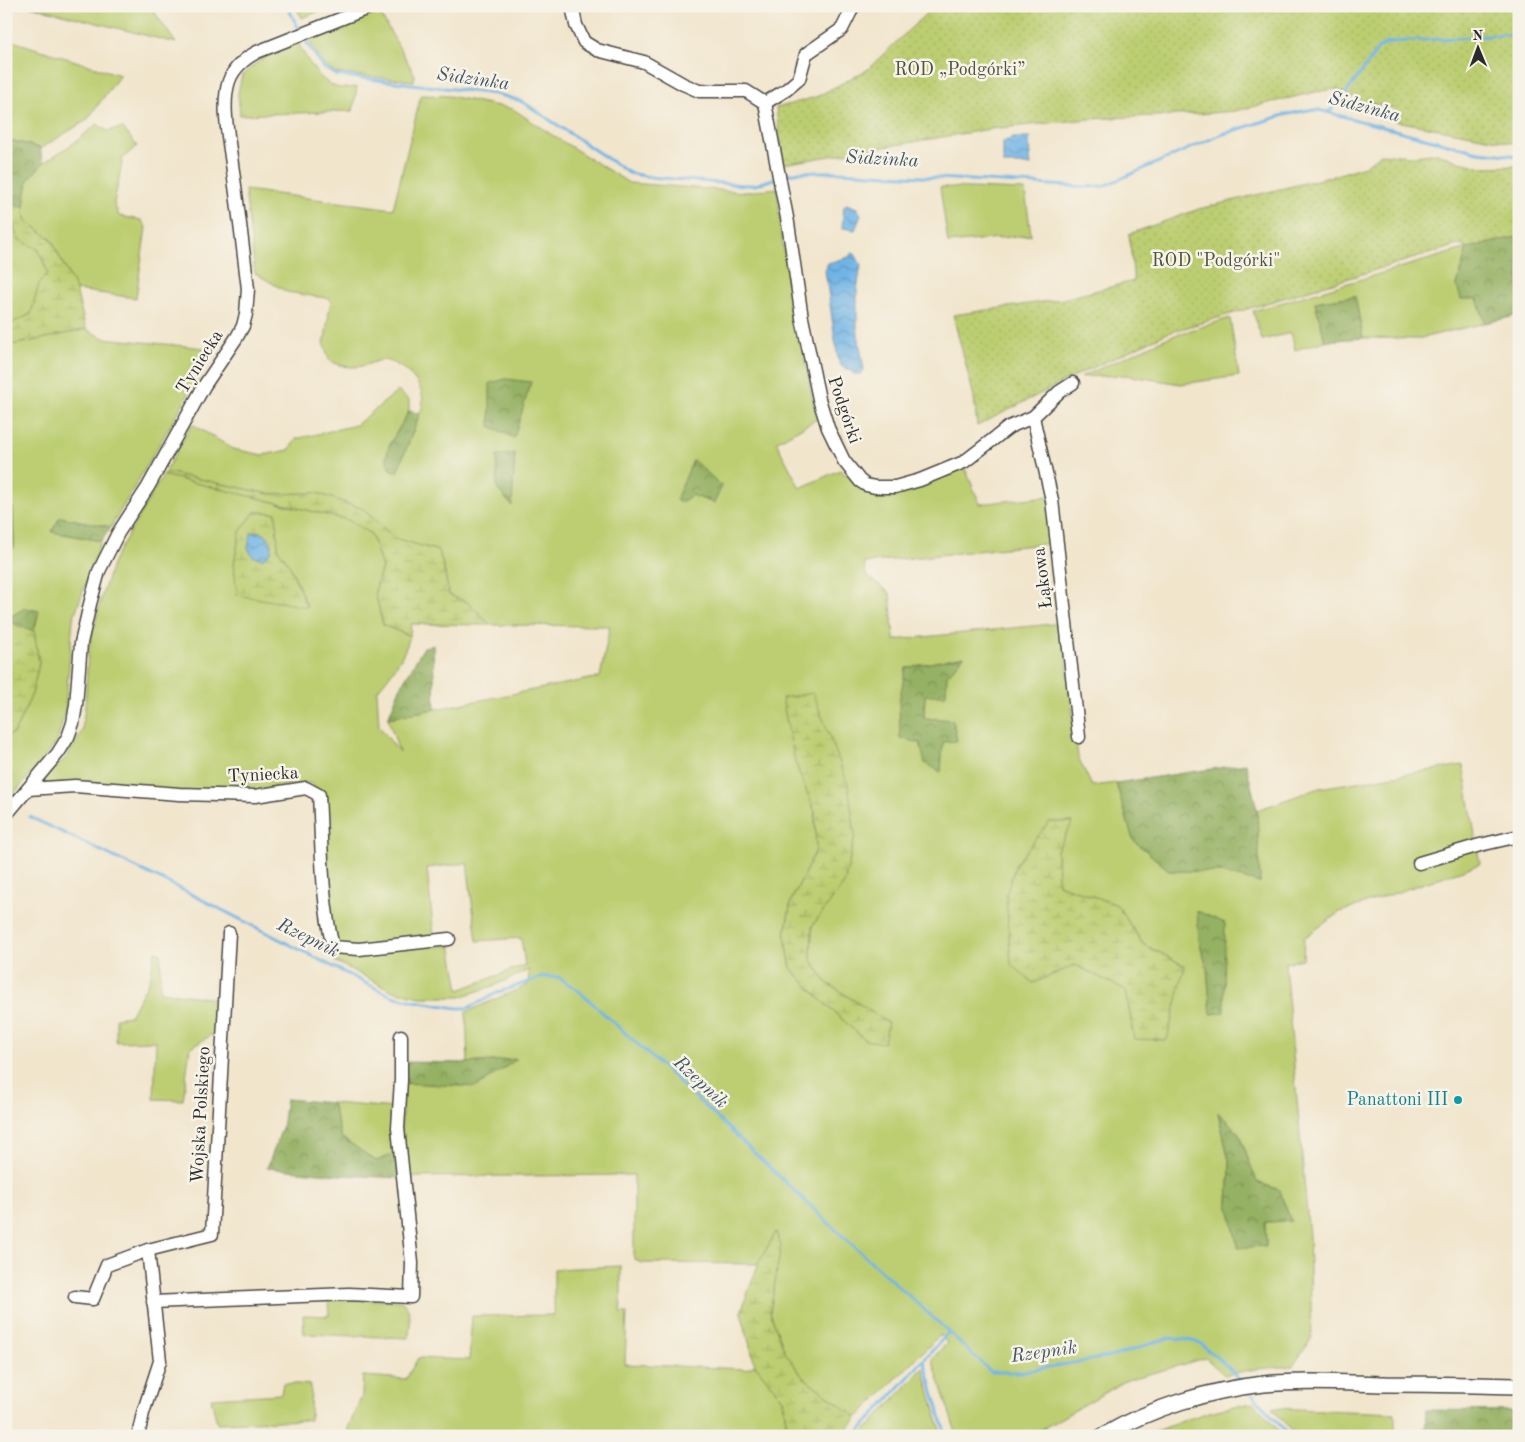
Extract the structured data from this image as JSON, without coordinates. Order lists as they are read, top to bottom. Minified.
{"streets":{"street":["Tyniecka","Podgórki","Łąkowa","Wojska Polskiego"]},"crossings":[["Podgórki","Łąkowa"]],"water":["Sidzinka","Rzepnik"],"parks":["ROD „Podgórki”","ROD \"Podgórki\""],"places":["Panattoni III"],"north":"top"}
